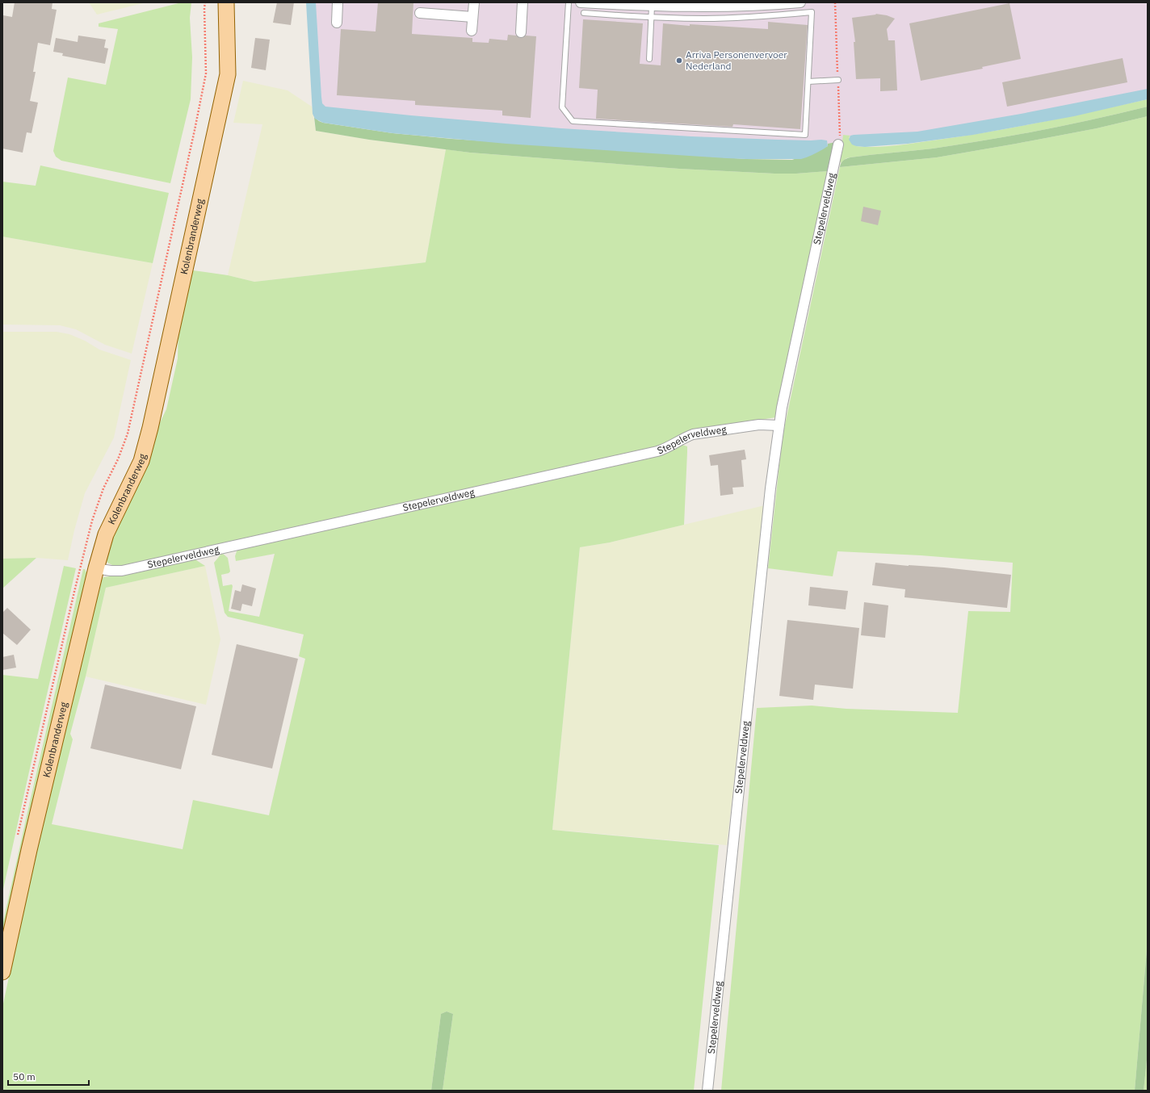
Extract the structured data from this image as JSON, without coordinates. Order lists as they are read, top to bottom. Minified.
{"streets":{"main road":["Kolenbranderweg"],"street":["Stepelerveldweg"]},"crossings":[["Stepelerveldweg","Kolenbranderweg"]],"places":["Arriva Personenvervoer Nederland"],"scale_bar":"50 m"}
